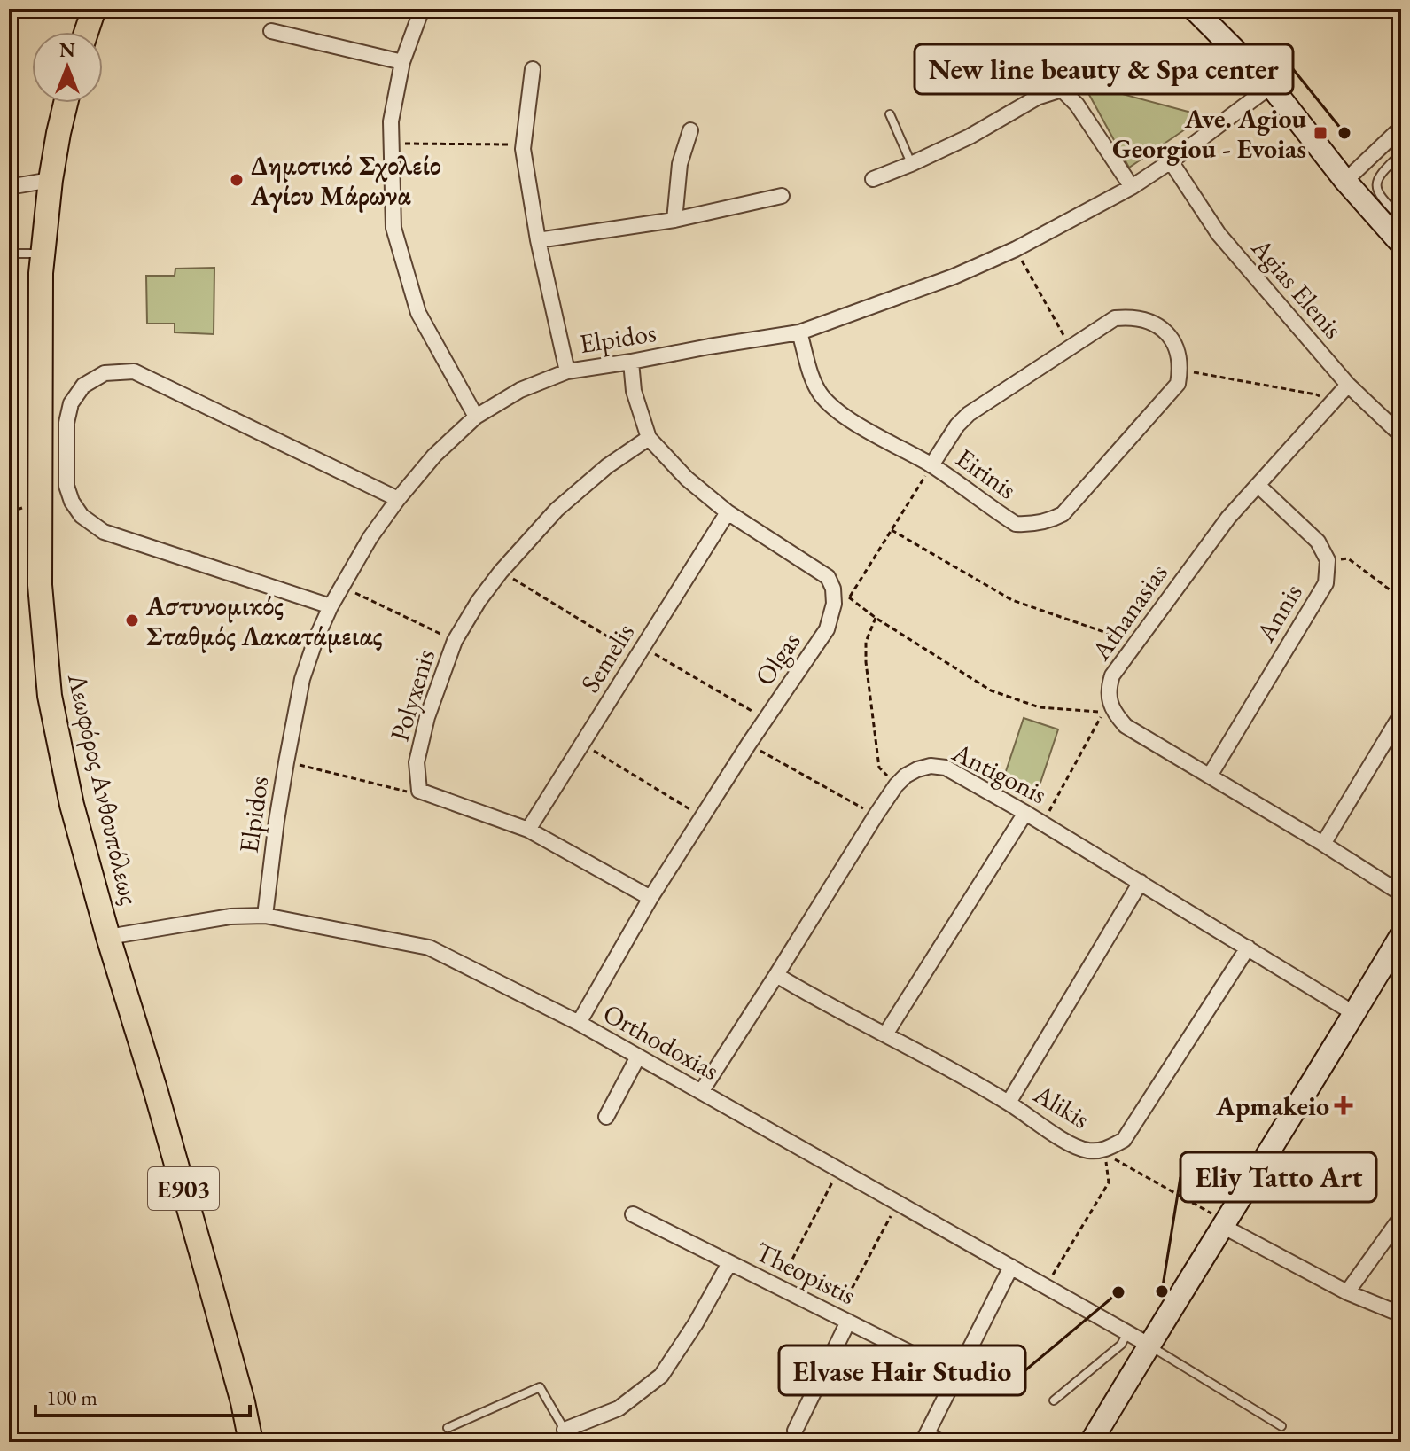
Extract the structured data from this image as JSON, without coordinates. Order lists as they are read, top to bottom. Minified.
{"streets":{"main road":["Λεωφόρος Ανθουπόλεως","E903"],"street":["Agias Elenis","Elpidos","Eirinis","Athanasias","Annis","Semelis","Olgas","Polyxenis","Antigonis","Orthodoxias","Alikis","Theopistis"]},"crossings":[["Agias Elenis","Elpidos"],["Agias Elenis","Athanasias"],["Elpidos","Eirinis"],["Elpidos","Orthodoxias"],["Athanasias","Annis"],["Olgas","Orthodoxias"],["Antigonis","Orthodoxias"],["Antigonis","Alikis"],["Λεωφόρος Ανθουπόλεως","Orthodoxias"]],"places":{"transit":["Ave. Agiou Georgiou - Evoias"],"other":["New line beauty & Spa center","Δημοτικό Σχολείο Αγίου Μάρωνα","Αστυνομικός Σταθμός Λακατάμειας","Eliy Tatto Art","Elvase Hair Studio"],"health":["Apmakeio"]},"scale_bar":"100 m","north":"top"}
